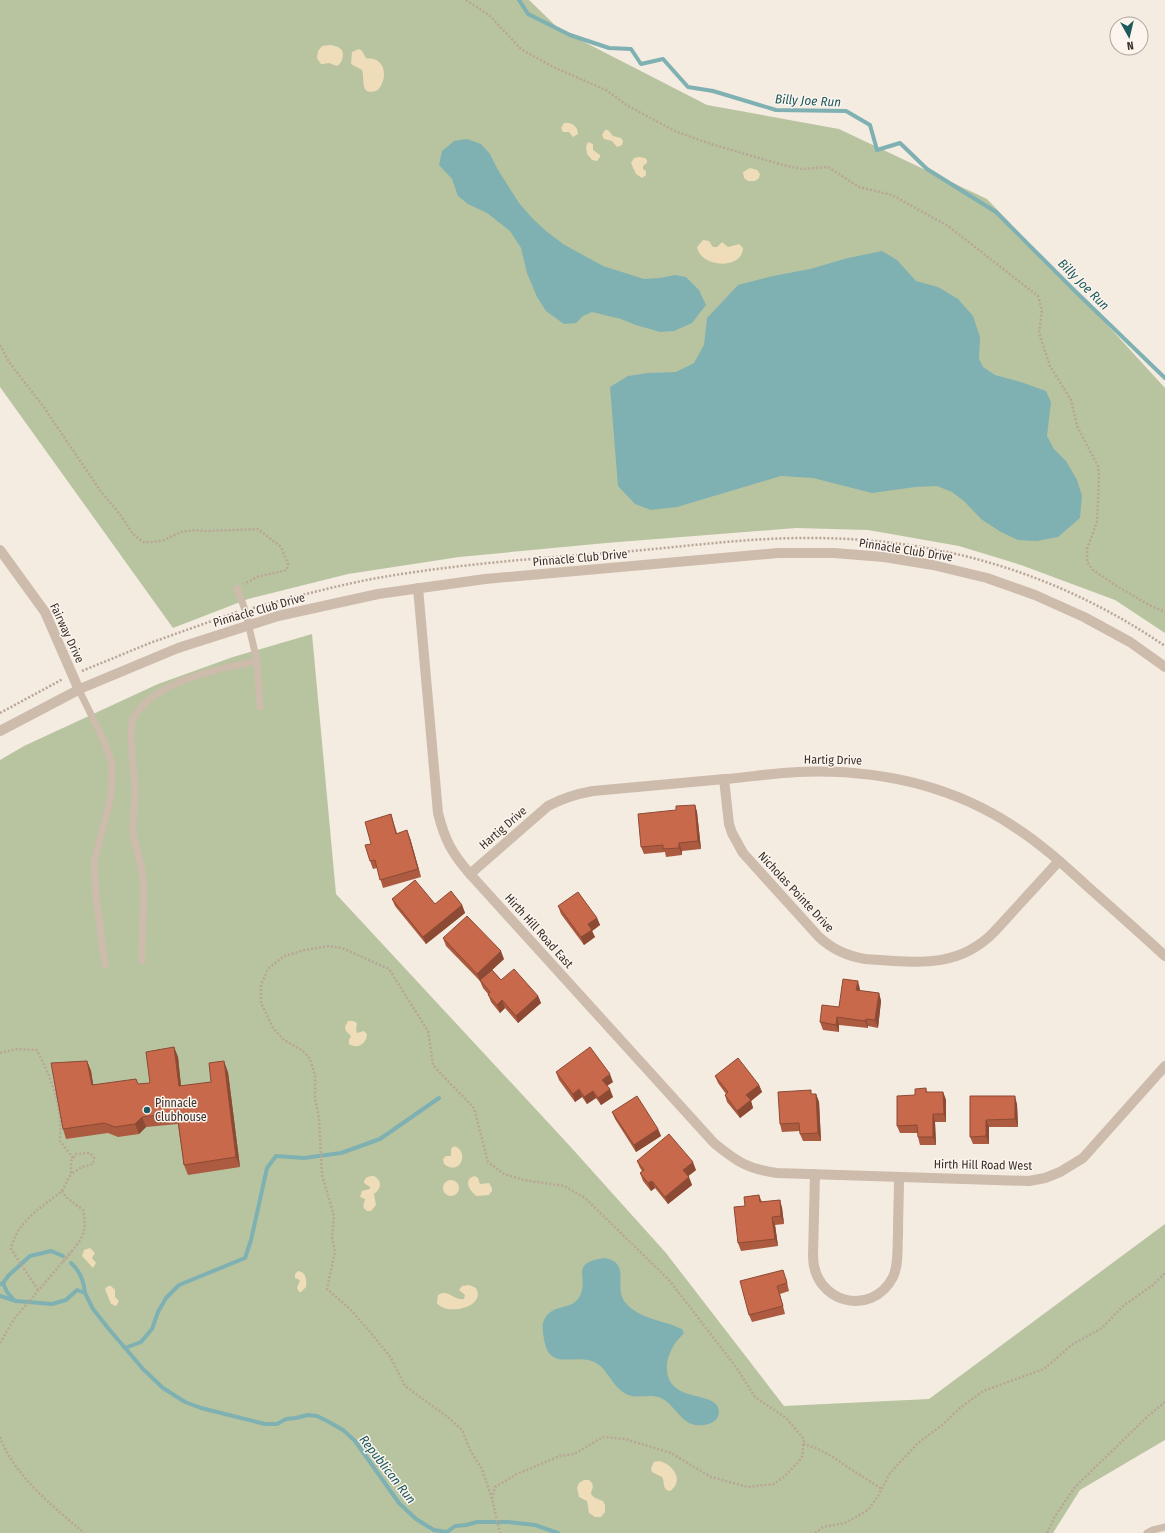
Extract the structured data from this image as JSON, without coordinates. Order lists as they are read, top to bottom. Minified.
{"streets":{"street":["Pinnacle Club Drive","Fairway Drive","Hartig Drive","Nicholas Pointe Drive","Hirth Hill Road East","Hirth Hill Road West"]},"crossings":[["Pinnacle Club Drive","Fairway Drive"],["Pinnacle Club Drive","Hirth Hill Road East"],["Hartig Drive","Nicholas Pointe Drive"],["Hartig Drive","Hirth Hill Road East"],["Hirth Hill Road East","Hirth Hill Road West"]],"water":["Billy Joe Run","Republican Run"],"places":["Pinnacle Clubhouse"],"north":"bottom"}
